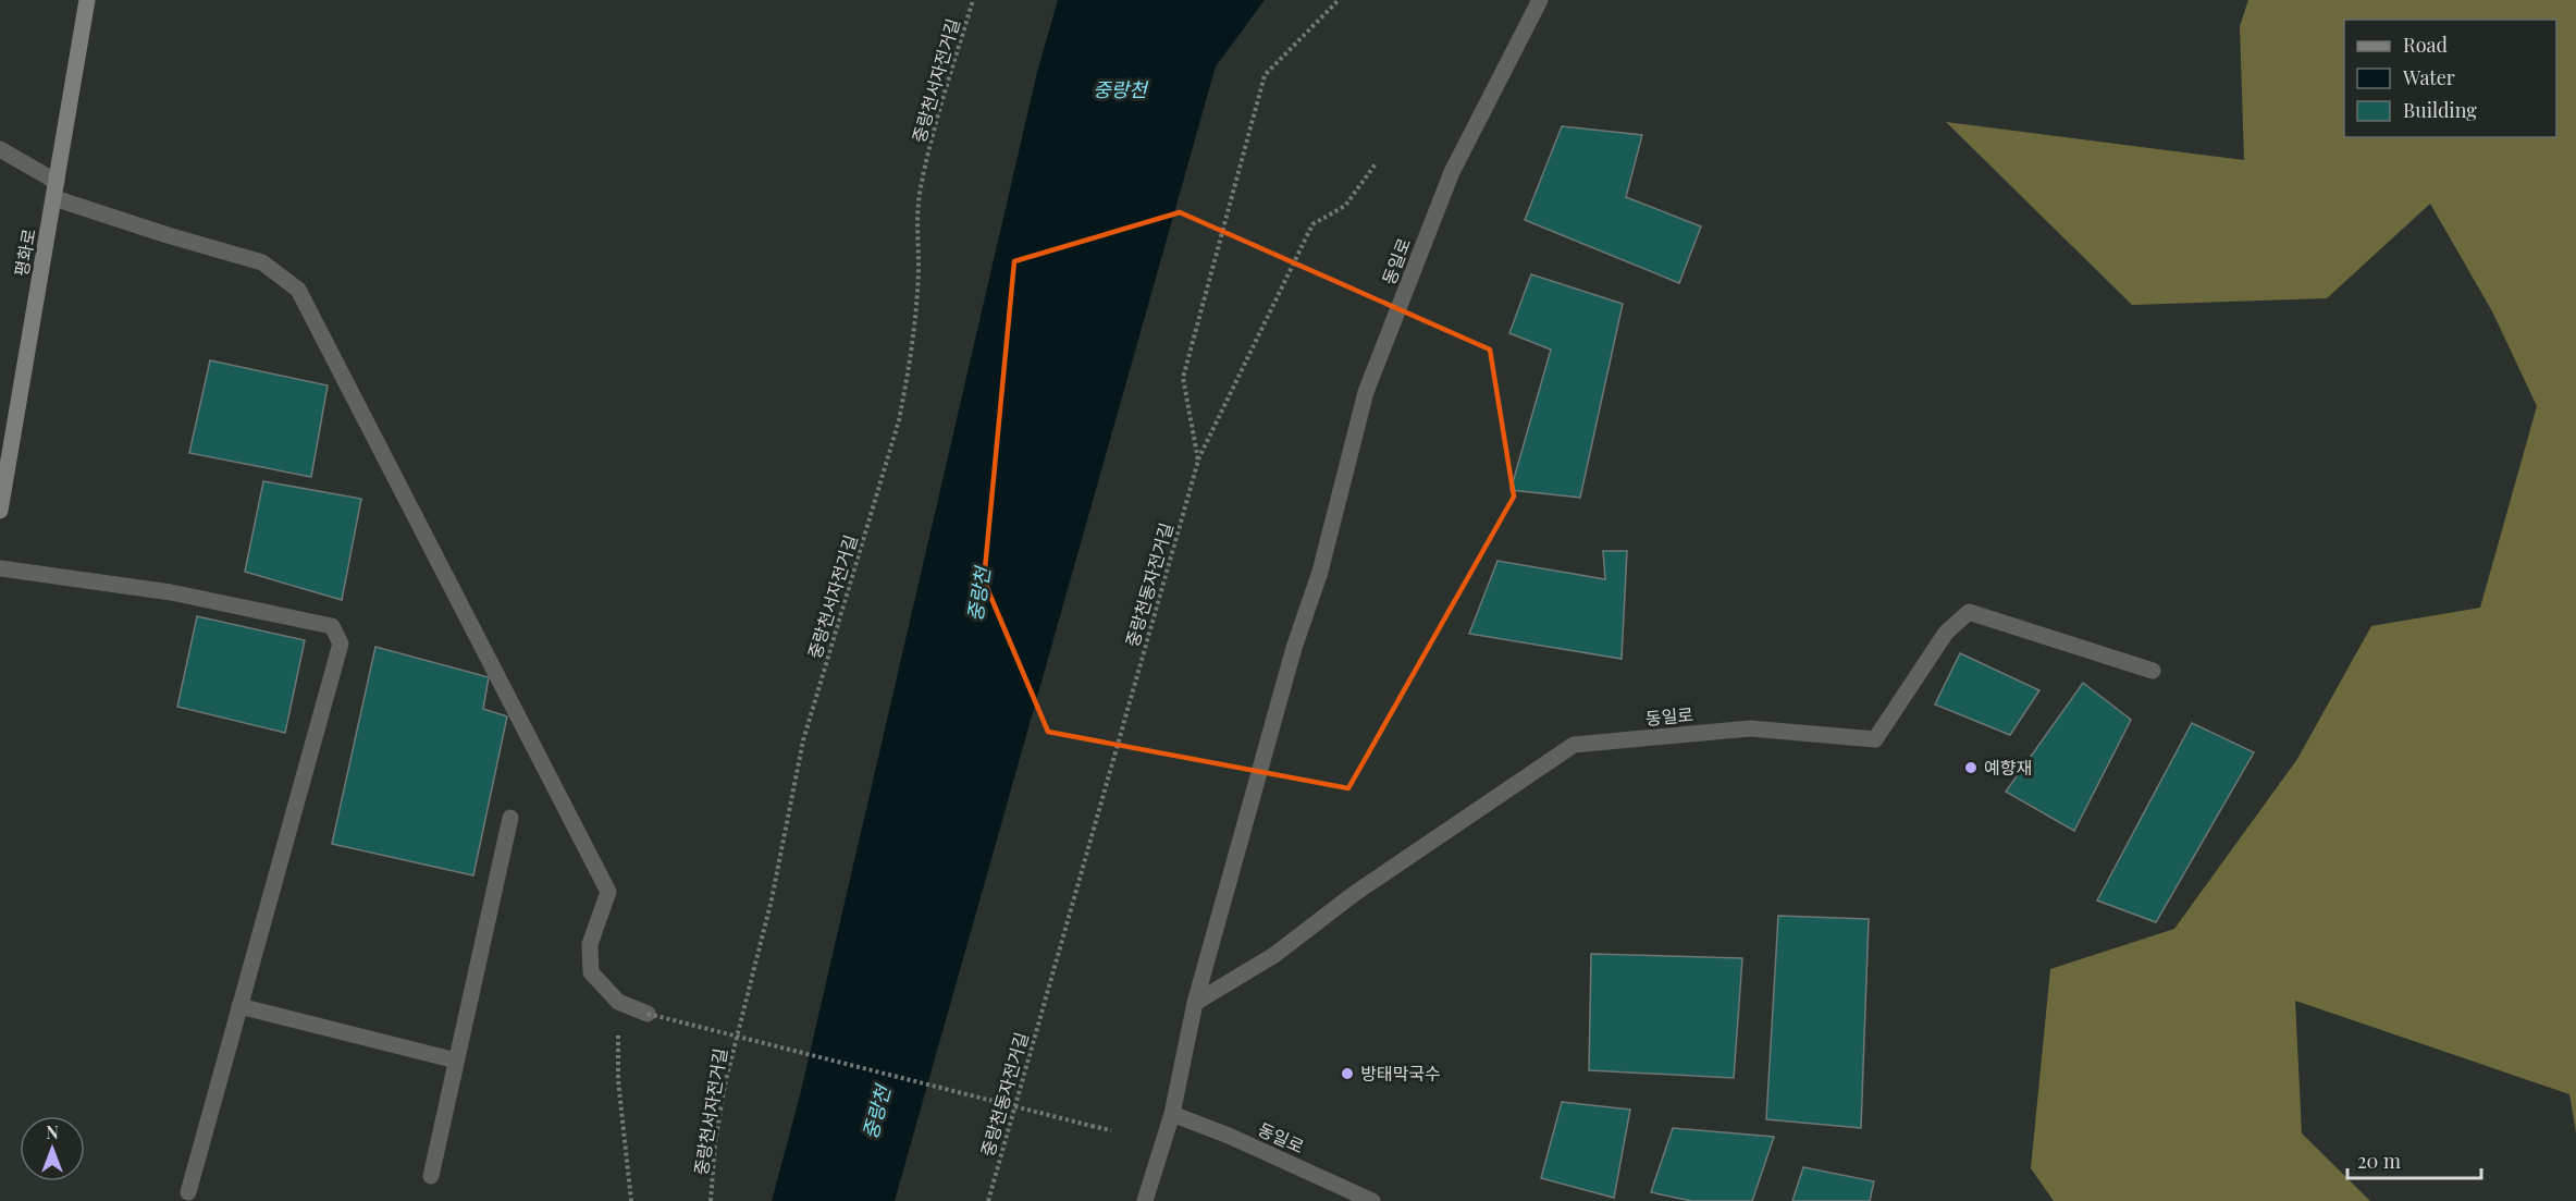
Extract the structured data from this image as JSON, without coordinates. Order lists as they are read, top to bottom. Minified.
{"streets":{"main road":["평화로"],"street":["동일로"],"path":["중랑천서자전거길","중랑천동자전거길"]},"water":["중랑천"],"places":["예향재","방태막국수"],"legend":["Road","Water","Building"],"scale_bar":"20 m","north":"top"}
